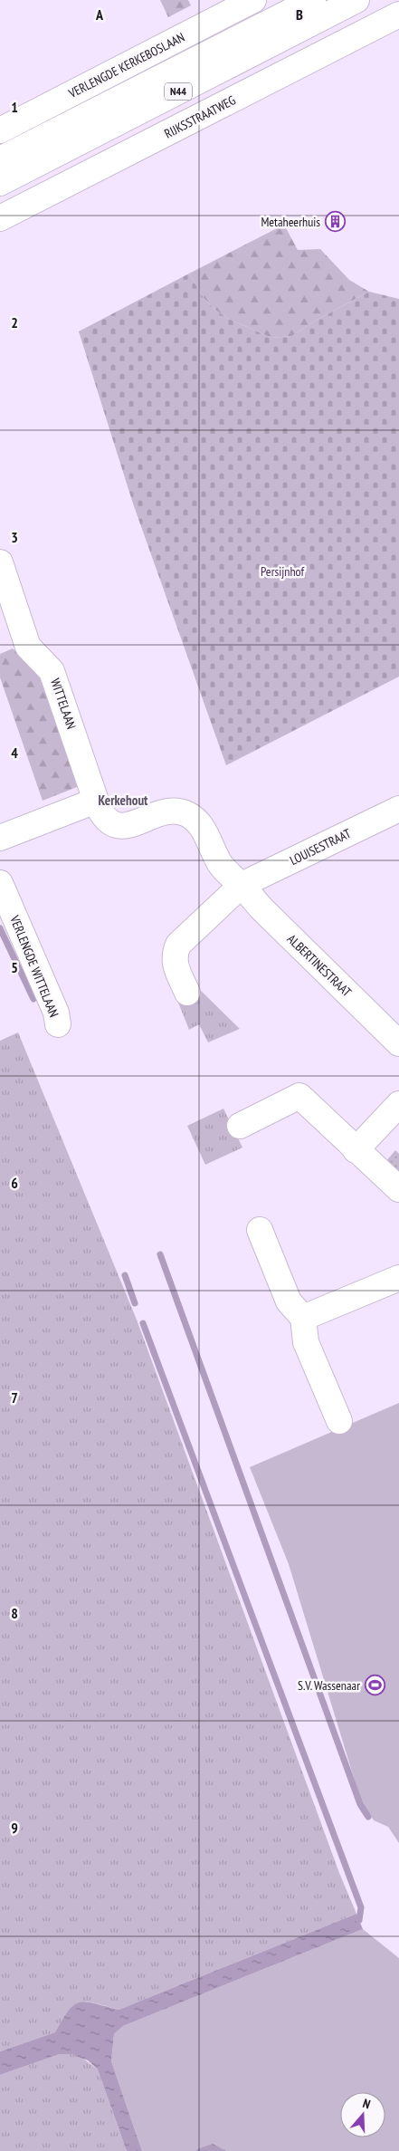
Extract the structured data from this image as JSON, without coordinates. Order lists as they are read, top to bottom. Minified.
{"streets":{"street":["VERLENGDE KERKEBOSLAAN","N44","RIJKSSTRAATWEG","WITTELAAN","LOUISESTRAAT","ALBERTINESTRAAT","VERLENGDE WITTELAAN"]},"crossings":[["WITTELAAN","LOUISESTRAAT"],["WITTELAAN","ALBERTINESTRAAT"],["LOUISESTRAAT","ALBERTINESTRAAT"]],"districts":["Kerkehout"],"parks":["Persijnhof"],"places":{"building":["Metaheerhuis"],"sports":["S.V. Wassenaar"]},"north":"top","grid":{"columns":["A","B"],"rows":["1","2","3","4","5","6","7","8","9"]}}
